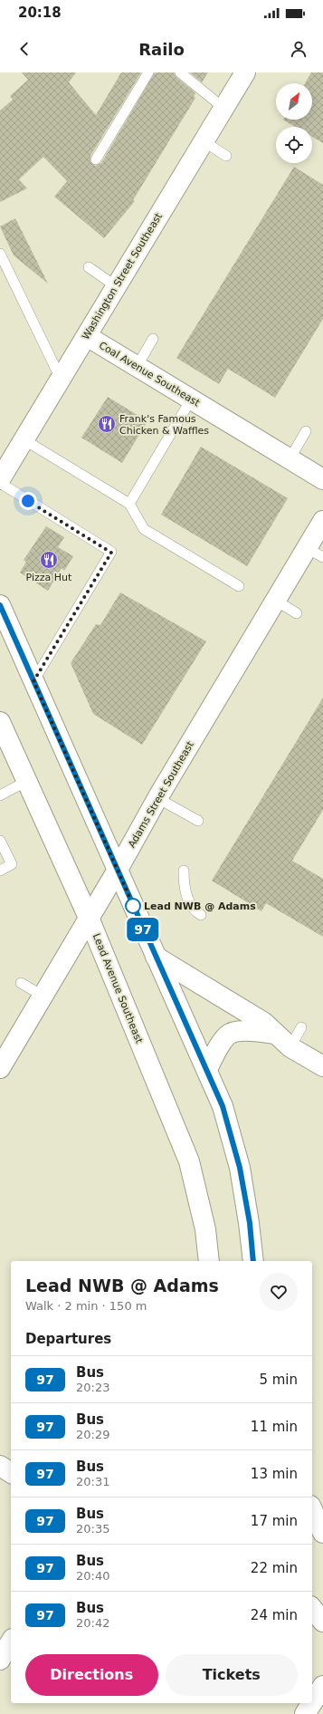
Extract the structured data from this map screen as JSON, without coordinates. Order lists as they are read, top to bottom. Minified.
{"streets":{"street":["Washington Street Southeast","Coal Avenue Southeast","Adams Street Southeast","Lead Avenue Southeast"]},"crossings":[["Washington Street Southeast","Coal Avenue Southeast"],["Adams Street Southeast","Lead Avenue Southeast"]],"places":{"restaurant":["Frank's Famous Chicken & Waffles","Pizza Hut"],"other":["Lead NWB @ Adams"]},"lines":["bus line 97"],"north":"top right","page":{"status":"20:18","header":"Railo","on_map":"97","heading":[["Lead NWB @ Adams","Walk · 2 min · 150 m"],"Departures"],"list":[{"mark":"97","name":"Bus","note":"20:23","value":"5 min"},{"mark":"97","name":"Bus","note":"20:29","value":"11 min"},{"mark":"97","name":"Bus","note":"20:31","value":"13 min"},{"mark":"97","name":"Bus","note":"20:35","value":"17 min"},{"mark":"97","name":"Bus","note":"20:40","value":"22 min"},{"mark":"97","name":"Bus","note":"20:42","value":"24 min"}],"buttons":["Directions","Tickets"]}}
